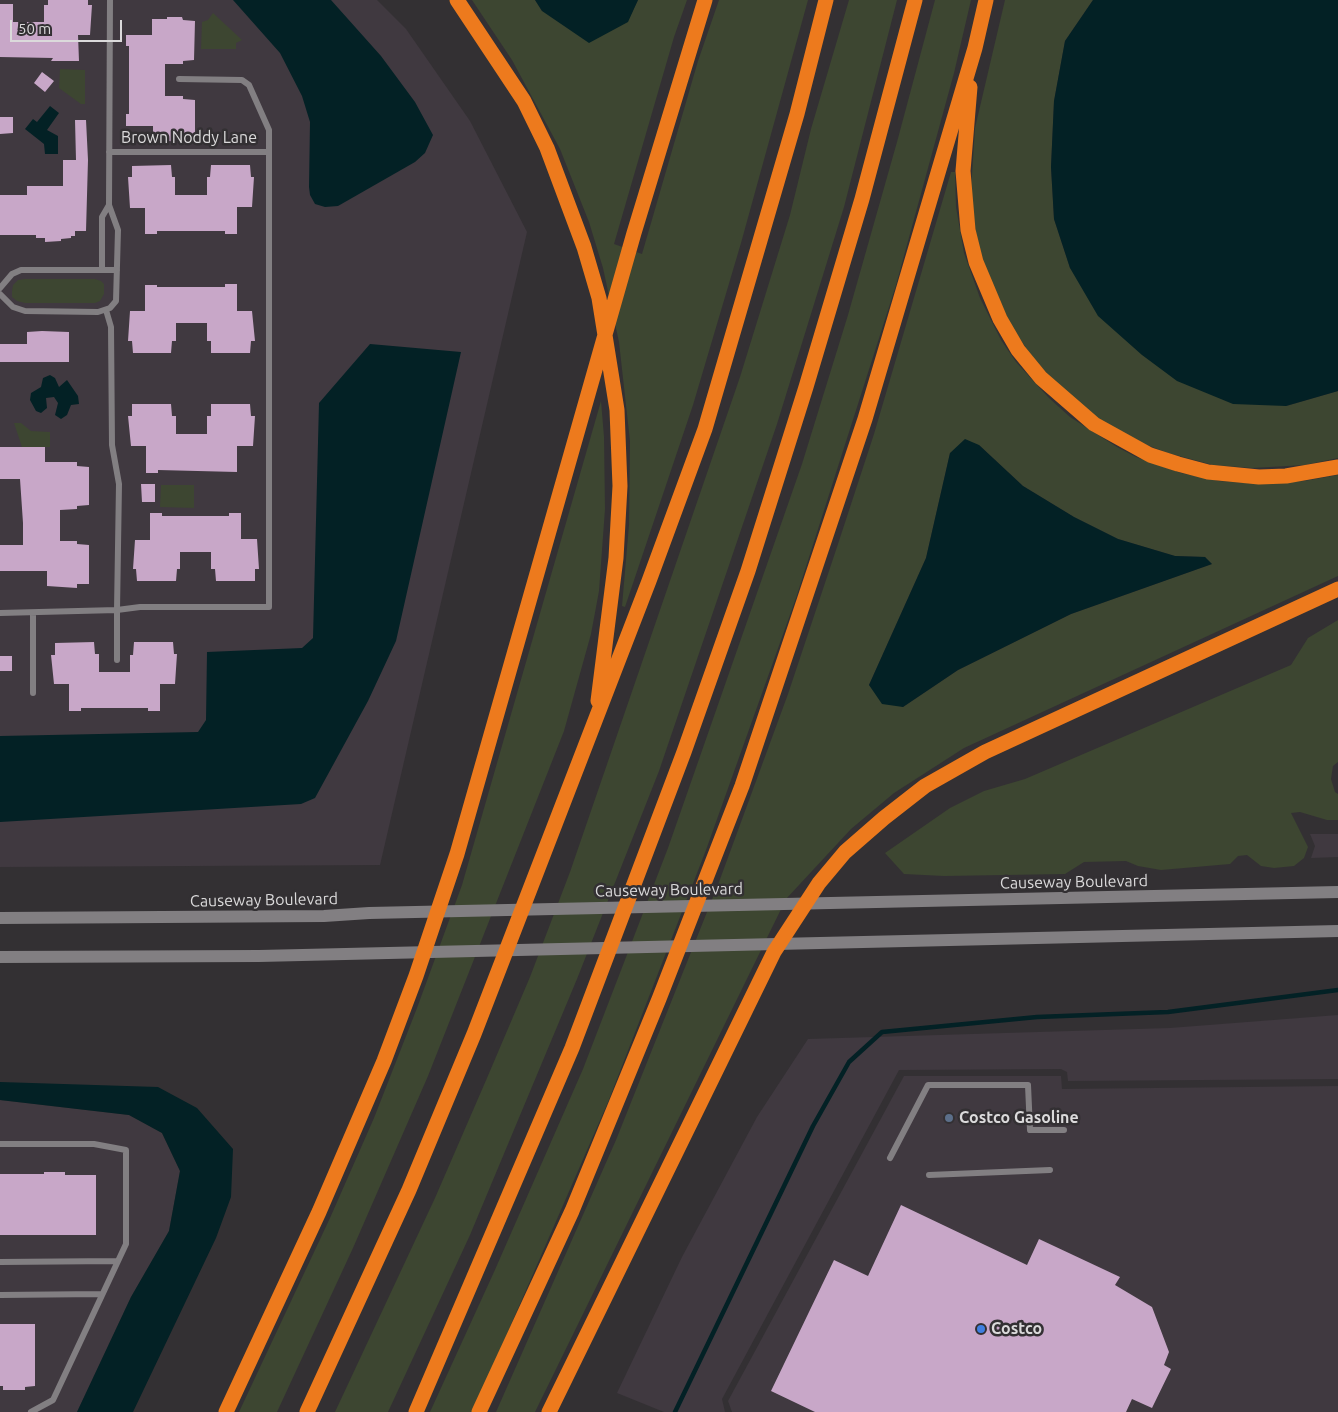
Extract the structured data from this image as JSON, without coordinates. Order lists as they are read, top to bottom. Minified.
{"streets":{"main road":["Causeway Boulevard"],"lane":["Brown Noddy Lane"]},"places":["Costco Gasoline","Costco"],"scale_bar":"50 m"}
